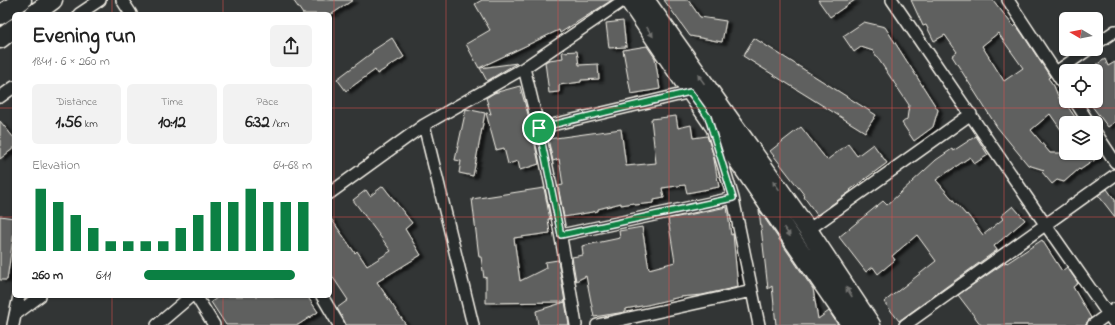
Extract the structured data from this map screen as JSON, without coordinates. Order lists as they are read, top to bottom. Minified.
{"north":"left","page":{"heading":["Evening run","18:41 · 6 × 260 m"],"stats":[["Distance","1.56 km"],["Time","10:12"],["Pace","6:32 /km"]],"chart":["Elevation","64–68 m"],"list":[{"name":"260 m","note":"6:11"}]}}
